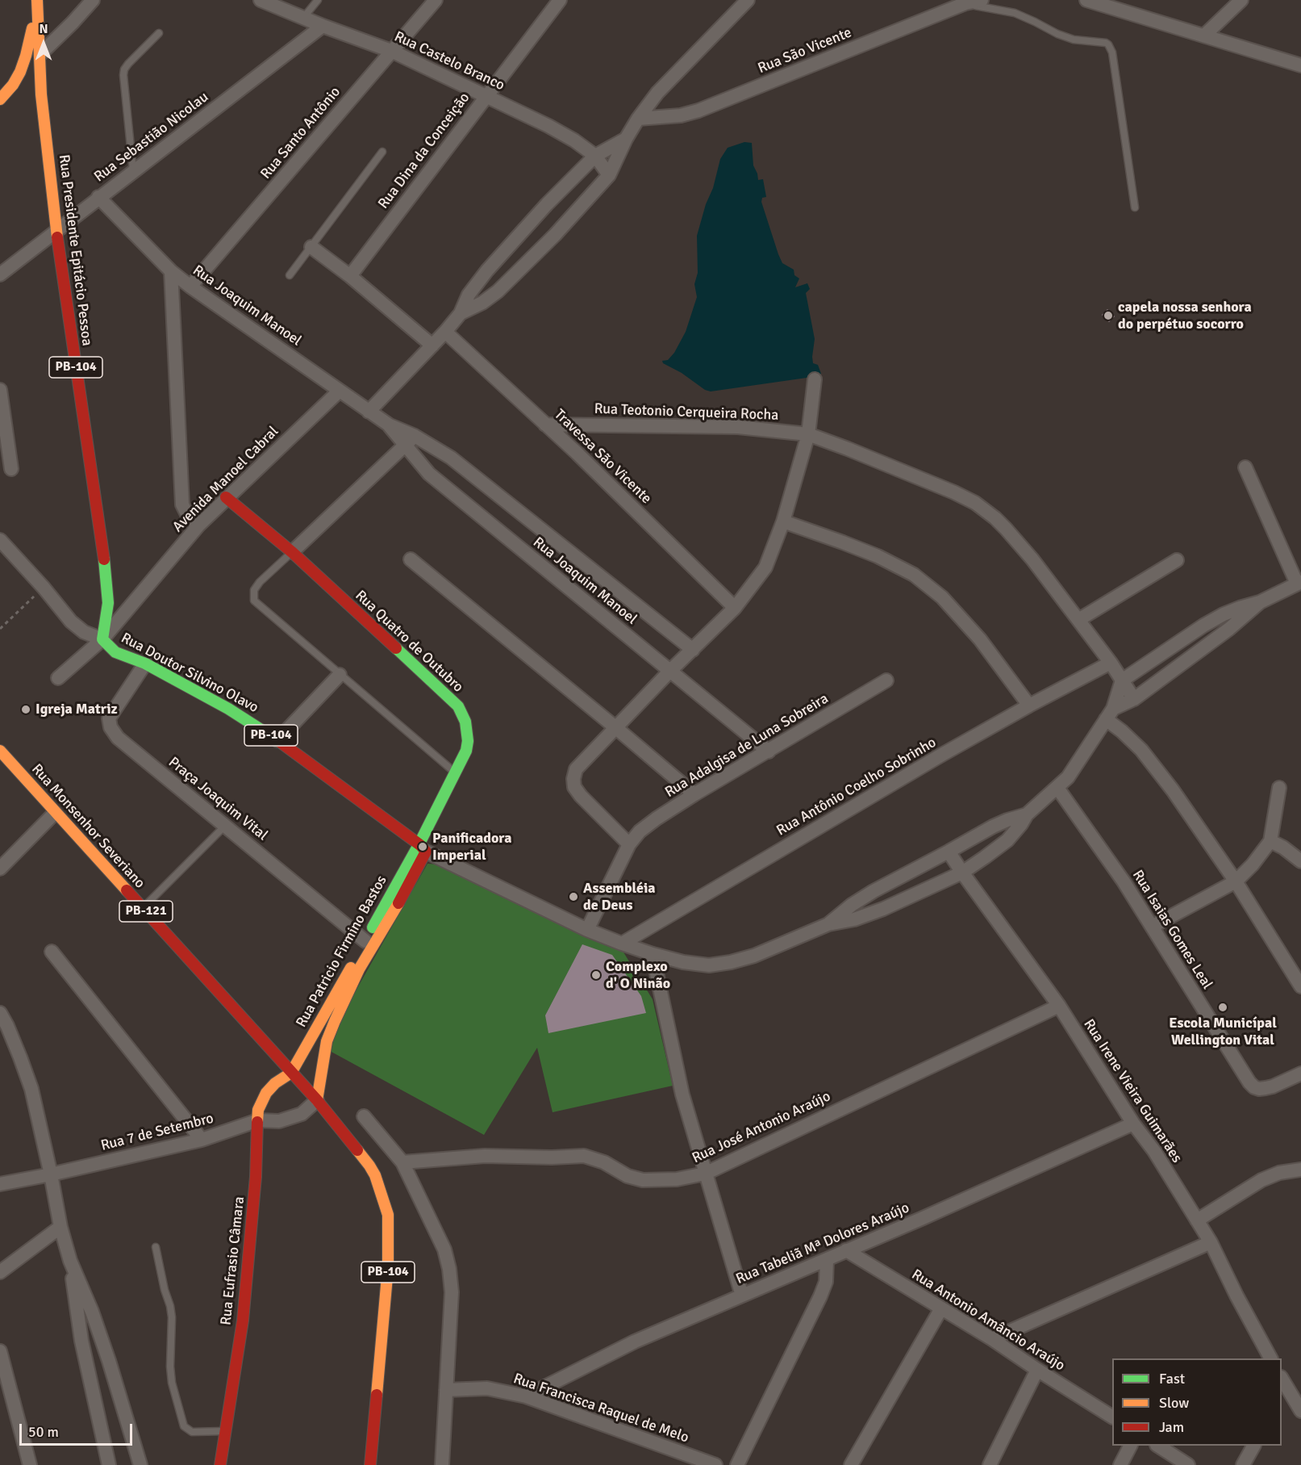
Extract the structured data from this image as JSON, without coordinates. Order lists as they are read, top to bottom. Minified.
{"streets":{"main road":["Rua Presidente Epitácio Pessoa","PB-104","Rua Quatro de Outubro","Rua Doutor Silvino Olavo","Rua Monsenhor Severiano","PB-121","Rua Patricio Firmino Bastos","Rua Eufrasio Câmara"],"street":["Rua São Vicente","Rua Castelo Branco","Rua Santo Antônio","Rua Sebastião Nicolau","Rua Dina da Conceição","Rua Joaquim Manoel","Rua Teotonio Cerqueira Rocha","Travessa São Vicente","Avenida Manoel Cabral","Rua Adalgisa de Luna Sobreira","Rua Antônio Coelho Sobrinho","Praça Joaquim Vital","Rua Isaias Gomes Leal","Rua Irene Vieira Guimarães","Rua José Antonio Araújo","Rua 7 de Setembro","Rua Tabeliã Mª Dolores Araújo","Rua Antonio Amâncio Araújo","Rua Francisca Raquel de Melo"]},"crossings":[["Rua Castelo Branco","Rua Santo Antônio"],["Rua Castelo Branco","Rua Sebastião Nicolau"],["Rua Castelo Branco","Rua Dina da Conceição"],["Rua Santo Antônio","Rua Joaquim Manoel"],["Rua Sebastião Nicolau","Rua Presidente Epitácio Pessoa"],["Rua Sebastião Nicolau","Rua Joaquim Manoel"],["Rua Presidente Epitácio Pessoa","PB-104"],["Rua Presidente Epitácio Pessoa","Avenida Manoel Cabral"],["Rua Presidente Epitácio Pessoa","Rua Doutor Silvino Olavo"],["Rua Joaquim Manoel","Avenida Manoel Cabral"],["Rua Joaquim Manoel","Rua Adalgisa de Luna Sobreira"],["PB-104","PB-121"],["PB-104","Rua Patricio Firmino Bastos"],["PB-104","Rua 7 de Setembro"],["Rua Teotonio Cerqueira Rocha","Travessa São Vicente"],["Rua Teotonio Cerqueira Rocha","Rua Antônio Coelho Sobrinho"],["Avenida Manoel Cabral","Rua Quatro de Outubro"],["Avenida Manoel Cabral","Rua Doutor Silvino Olavo"],["Rua Quatro de Outubro","Rua Doutor Silvino Olavo"],["Rua Quatro de Outubro","Rua Patricio Firmino Bastos"],["Rua Doutor Silvino Olavo","Praça Joaquim Vital"],["Rua Doutor Silvino Olavo","Rua Patricio Firmino Bastos"],["Praça Joaquim Vital","Rua Patricio Firmino Bastos"],["Rua Monsenhor Severiano","PB-121"],["Rua Monsenhor Severiano","Rua Patricio Firmino Bastos"],["Rua Monsenhor Severiano","Rua Eufrasio Câmara"],["PB-121","Rua Patricio Firmino Bastos"],["PB-121","Rua 7 de Setembro"],["PB-121","Rua Eufrasio Câmara"],["Rua Patricio Firmino Bastos","Rua 7 de Setembro"],["Rua Patricio Firmino Bastos","Rua Eufrasio Câmara"],["Rua Irene Vieira Guimarães","Rua José Antonio Araújo"],["Rua Irene Vieira Guimarães","Rua Tabeliã Mª Dolores Araújo"],["Rua 7 de Setembro","Rua Eufrasio Câmara"],["Rua Tabeliã Mª Dolores Araújo","Rua Antonio Amâncio Araújo"],["Rua Tabeliã Mª Dolores Araújo","Rua Francisca Raquel de Melo"]],"places":["capela nossa senhora do perpétuo socorro","Igreja Matriz","Panificadora Imperial","Assembléia de Deus","Complexo d' O Ninão","Escola Municípal Wellington Vital"],"legend":["Fast","Slow","Jam"],"scale_bar":"50 m","north":"top"}
